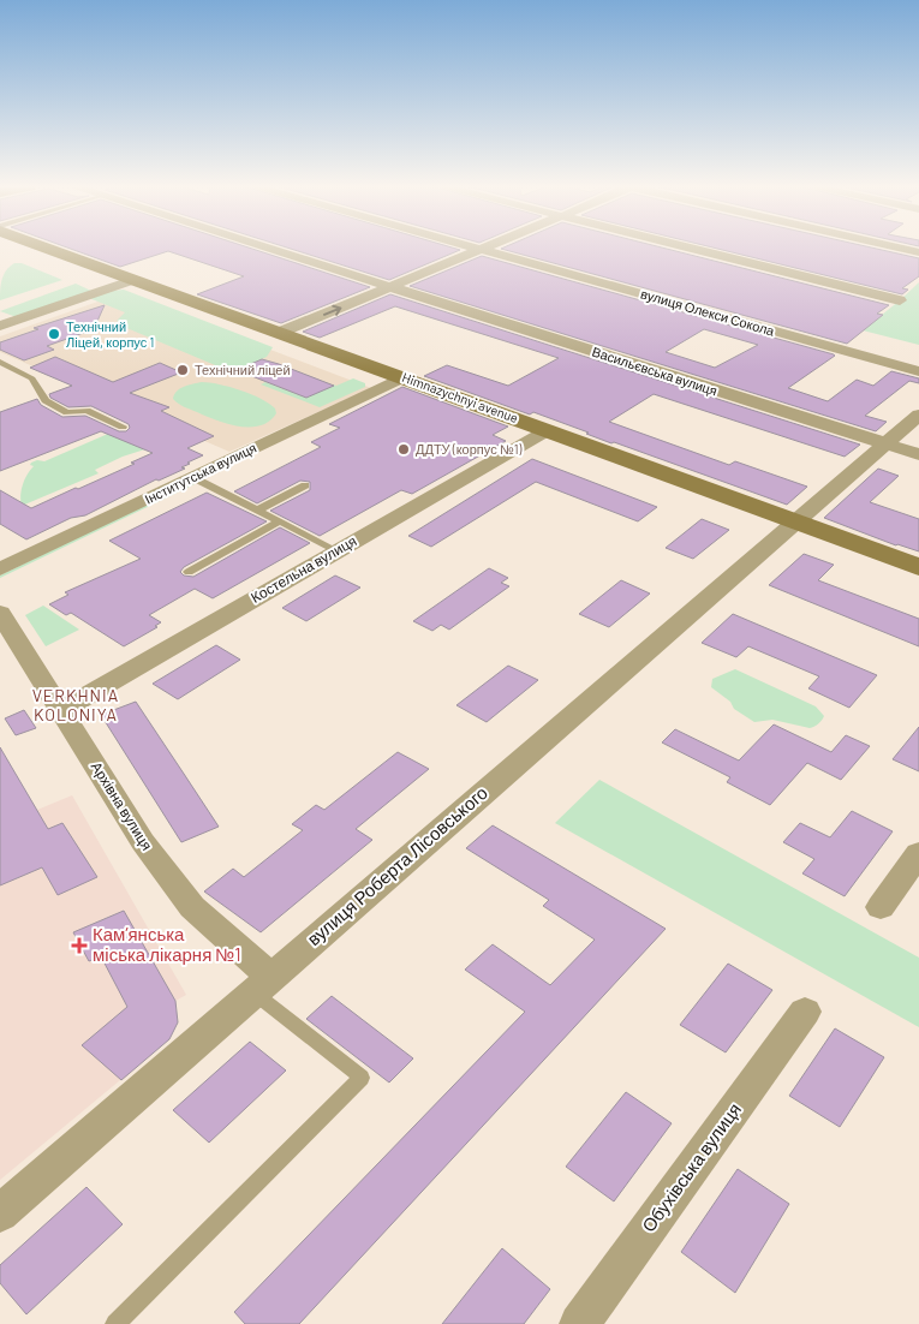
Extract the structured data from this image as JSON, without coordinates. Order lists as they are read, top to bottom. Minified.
{"streets":{"main road":["Himnazychnyi avenue"],"street":["вулиця Олекси Сокола","Васильєвська вулиця","Інститутська вулиця","Костельна вулиця","Архівна вулиця","вулиця Роберта Лісовського","Обухівська вулиця"]},"crossings":[["Васильєвська вулиця","вулиця Роберта Лісовського"],["Himnazychnyi avenue","Інститутська вулиця"],["Himnazychnyi avenue","Костельна вулиця"],["Himnazychnyi avenue","вулиця Роберта Лісовського"],["Костельна вулиця","Архівна вулиця"],["Архівна вулиця","вулиця Роберта Лісовського"]],"districts":["VERKHNIA KOLONIYA"],"places":{"other":["Технічний Ліцей, корпус 1","Технічний ліцей","ДДТУ (корпус №1)"],"health":["Кам’янська міська лікарня №1"]}}
